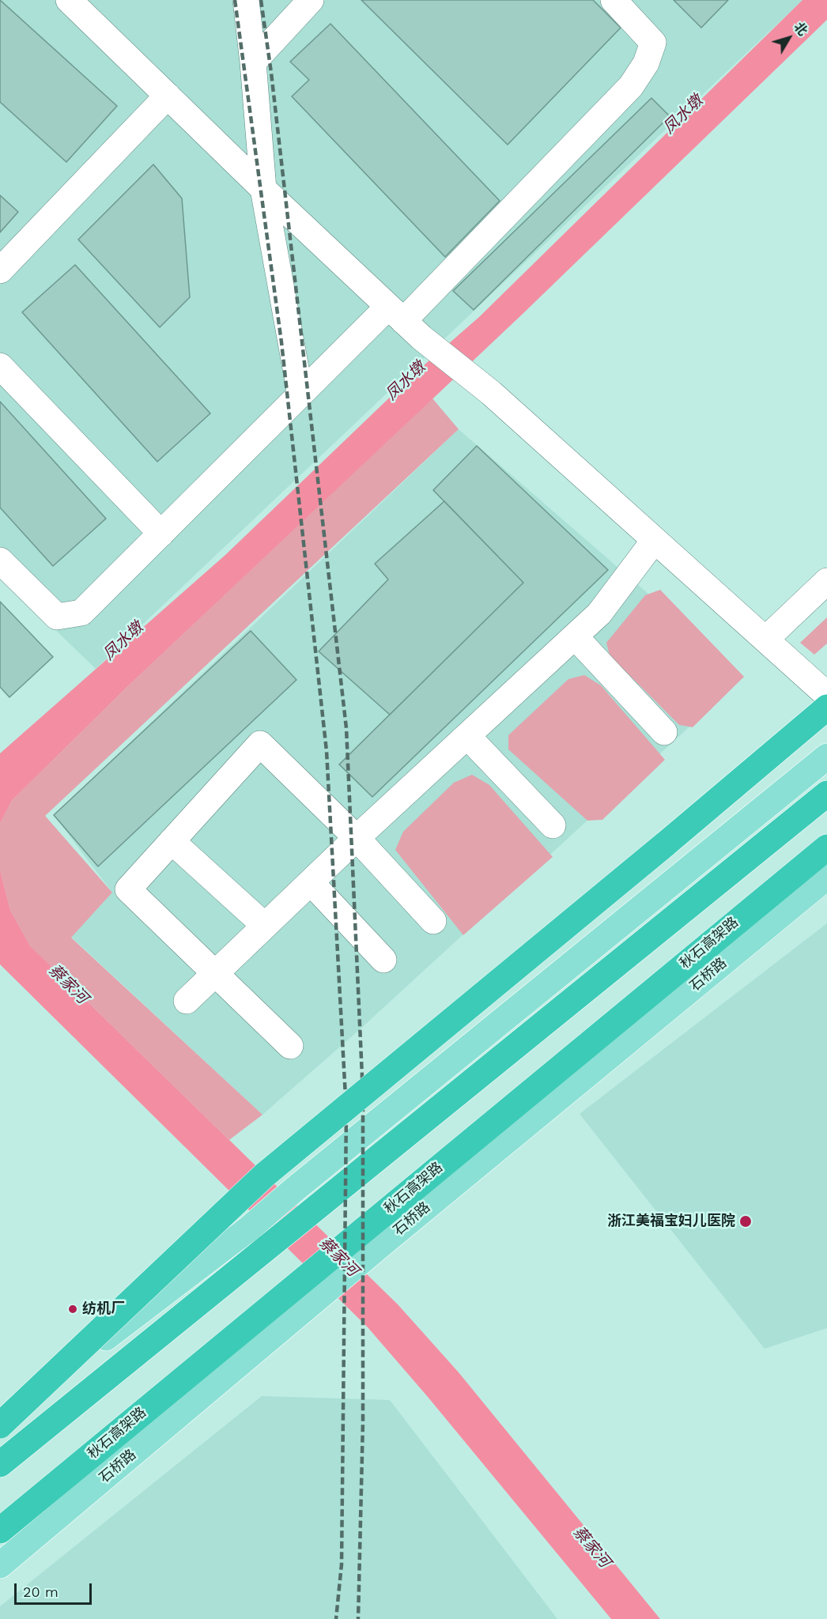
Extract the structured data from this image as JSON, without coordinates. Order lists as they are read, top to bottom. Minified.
{"streets":{"highway":["秋石高架路"],"main road":["石桥路"]},"water":["凤水墩","蔡家河"],"places":["浙江美福宝妇儿医院","纺机厂"],"scale_bar":"20 m","north":"top right"}
